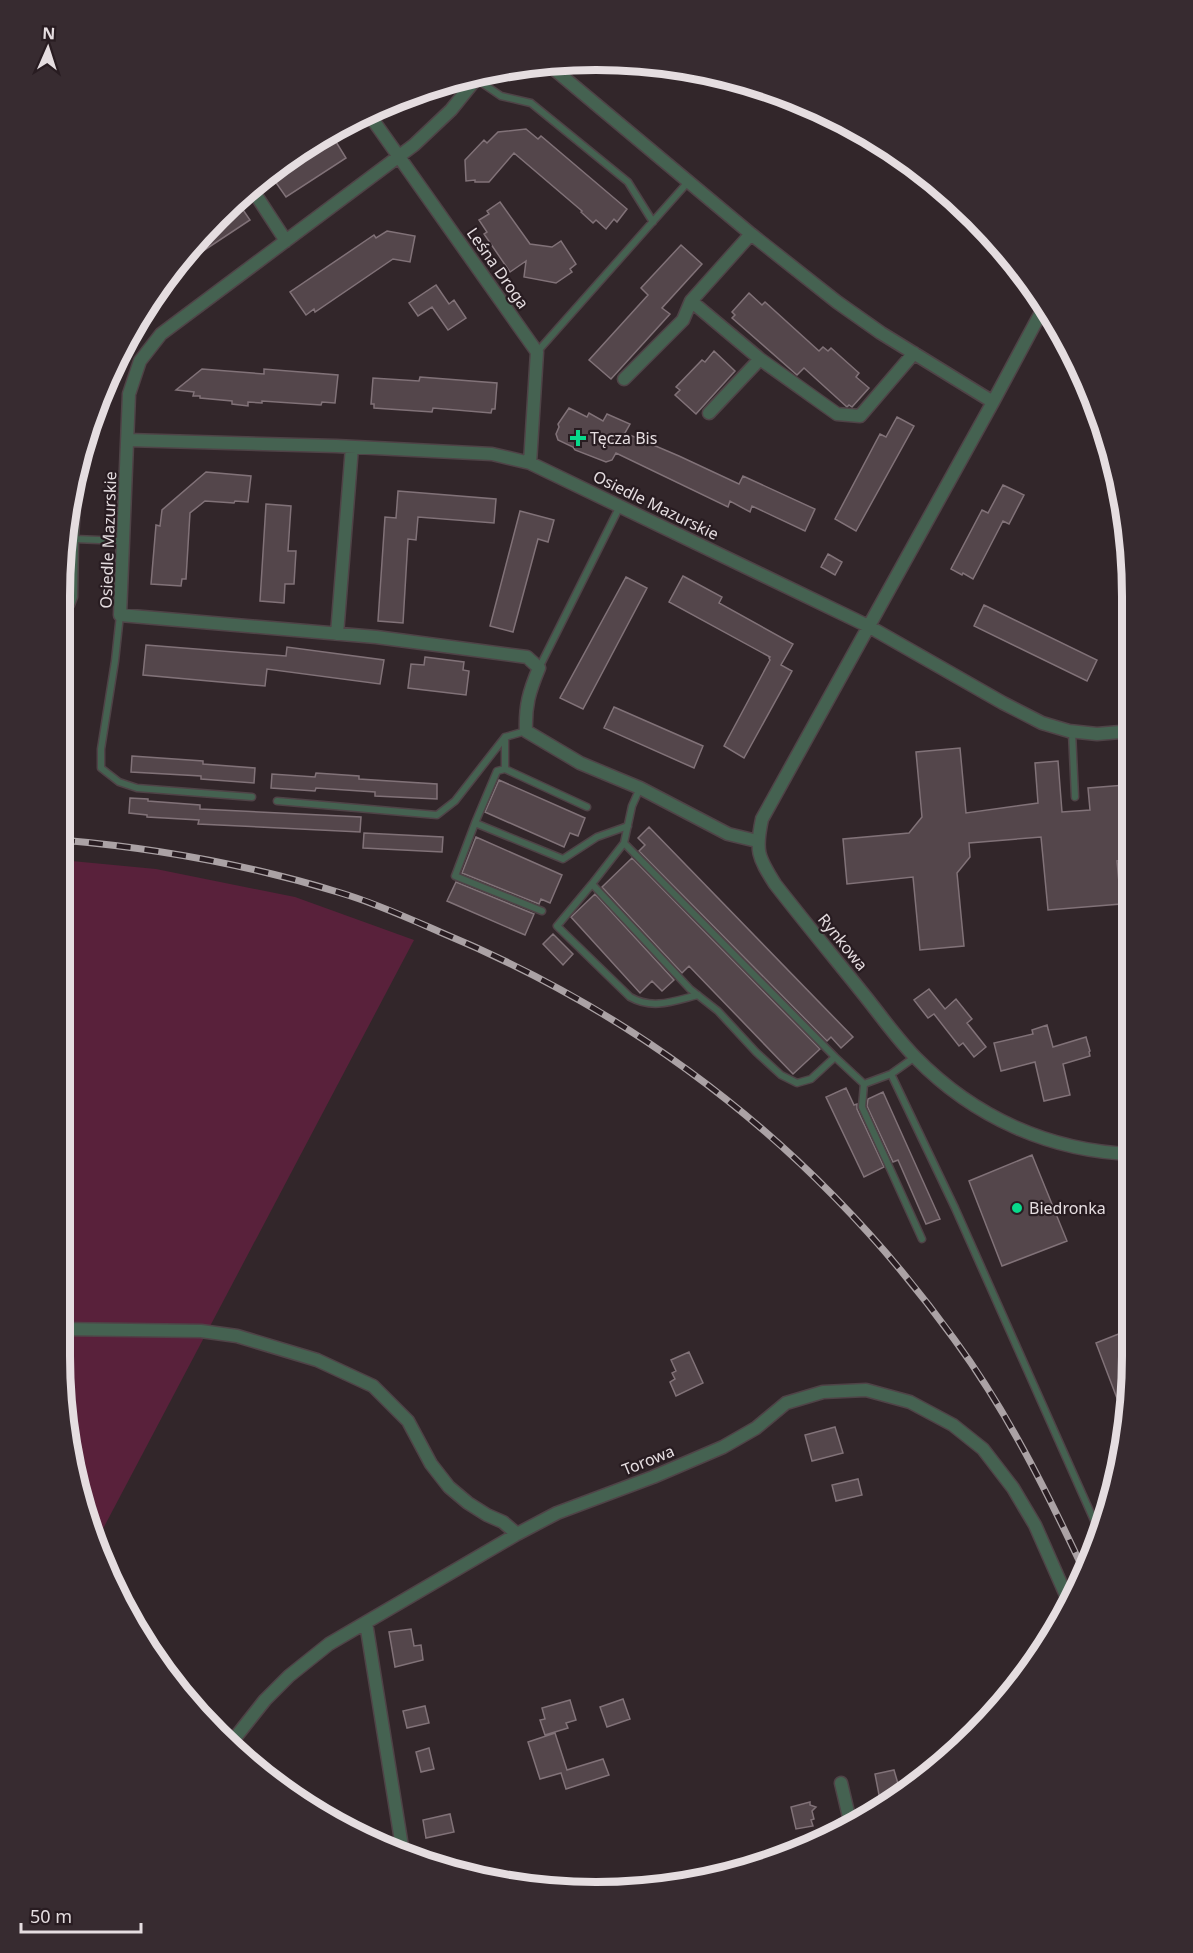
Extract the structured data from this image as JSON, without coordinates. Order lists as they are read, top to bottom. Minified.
{"streets":{"street":["Leśna Droga","Osiedle Mazurskie","Rynkowa","Torowa"]},"crossings":[["Leśna Droga","Osiedle Mazurskie"]],"places":{"health":["Tęcza Bis"],"other":["Biedronka"]},"scale_bar":"50 m","north":"top"}
